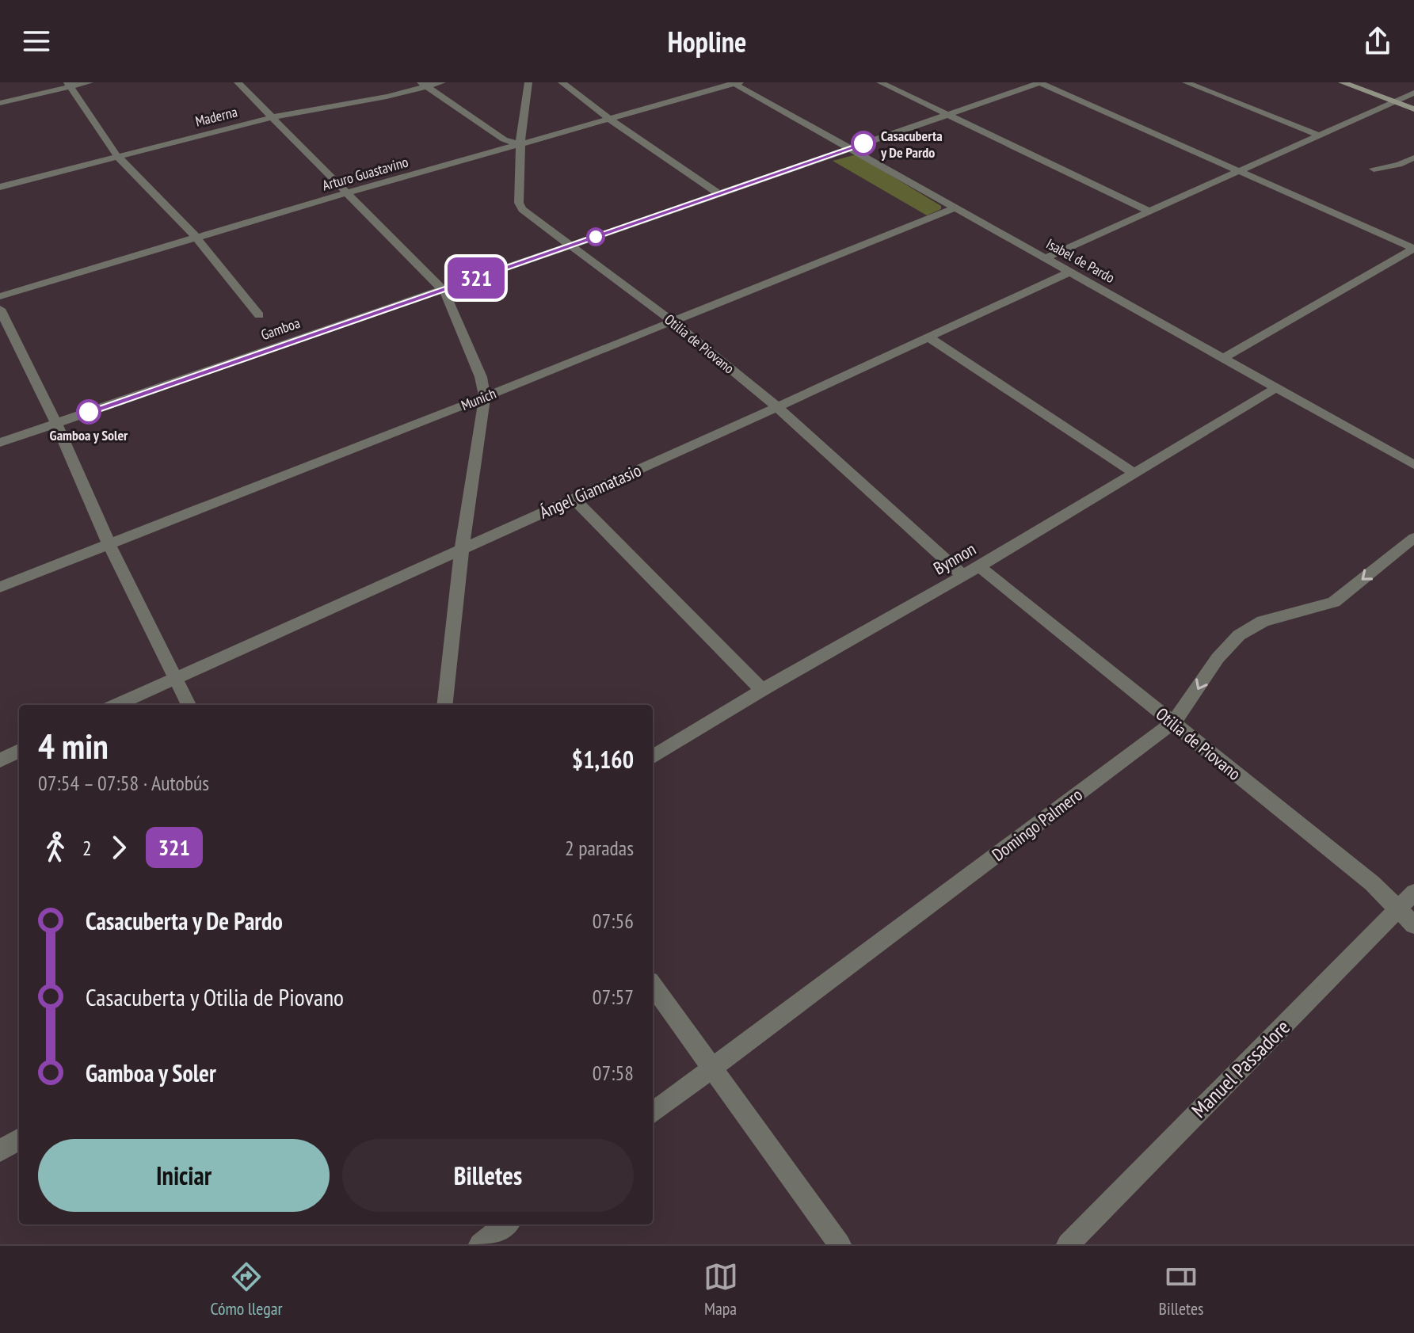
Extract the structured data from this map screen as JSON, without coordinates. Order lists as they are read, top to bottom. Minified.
{"streets":{"street":["Maderna","Arturo Guastavino","Isabel de Pardo","Gamboa","Otilia de Piovano","Munich","Ángel Giannatasio","Bynnon","Domingo Palmero","Manuel Passadore"]},"crossings":[["Arturo Guastavino","Isabel de Pardo"],["Arturo Guastavino","Otilia de Piovano"],["Isabel de Pardo","Gamboa"],["Isabel de Pardo","Munich"],["Isabel de Pardo","Ángel Giannatasio"],["Isabel de Pardo","Bynnon"],["Gamboa","Otilia de Piovano"],["Otilia de Piovano","Munich"],["Otilia de Piovano","Ángel Giannatasio"],["Otilia de Piovano","Bynnon"],["Otilia de Piovano","Domingo Palmero"],["Otilia de Piovano","Manuel Passadore"]],"places":["Casacuberta y De Pardo","Gamboa y Soler"],"lines":["bus line 321"],"page":{"header":"Hopline","on_map":"321","heading":["4 min","07:54 – 07:58 · Autobús","$1,160"],"legs":["2","321","2 paradas"],"list":[{"name":"Casacuberta y De Pardo","value":"07:56"},{"name":"Casacuberta y Otilia de Piovano","value":"07:57"},{"name":"Gamboa y Soler","value":"07:58"}],"buttons":["Iniciar","Billetes"],"tabs":["Cómo llegar","Mapa","Billetes"]}}
